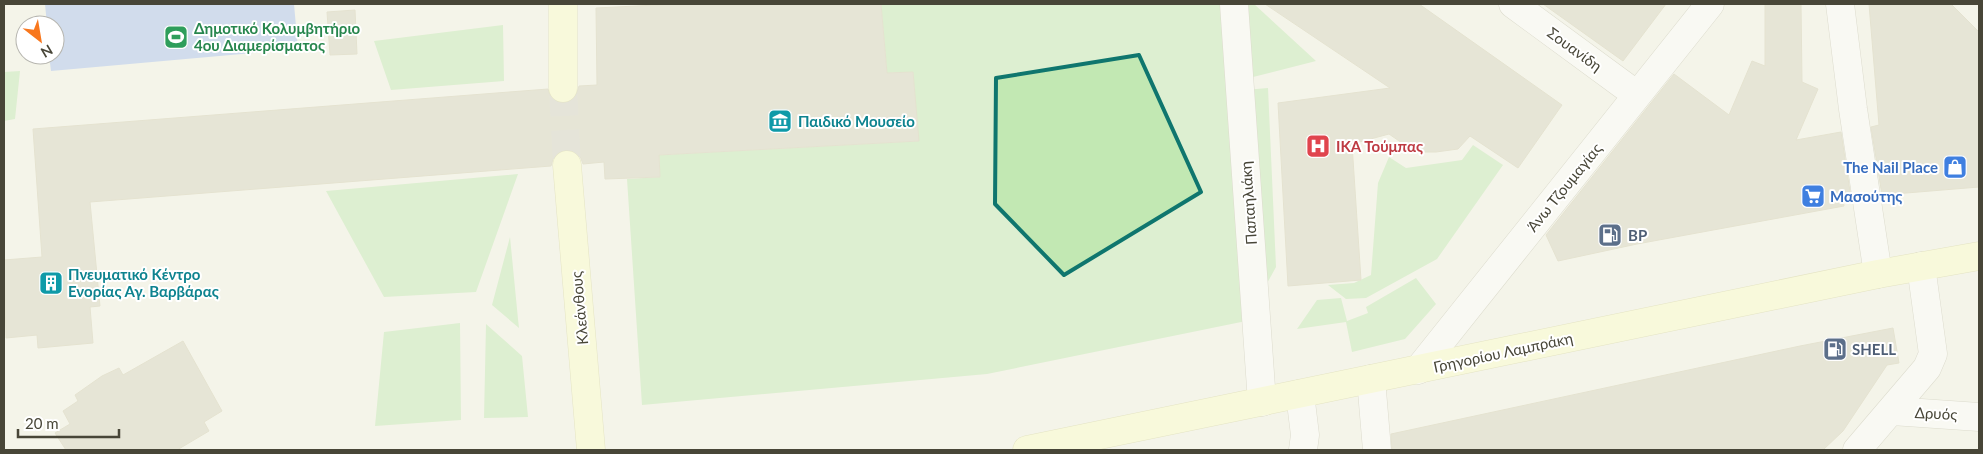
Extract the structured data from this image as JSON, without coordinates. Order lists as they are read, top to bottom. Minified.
{"streets":{"main road":["Κλεάνθους","Γρηγορίου Λαμπράκη"],"street":["Σουανίδη","Άνω Τζουμαγίας","Παπαηλιάκη","Δρυός"]},"crossings":[["Σουανίδη","Άνω Τζουμαγίας"],["Άνω Τζουμαγίας","Γρηγορίου Λαμπράκη"],["Παπαηλιάκη","Γρηγορίου Λαμπράκη"]],"places":{"sports":["Δημοτικό Κολυμβητήριο 4ου Διαμερίσματος"],"museum":["Παιδικό Μουσείο"],"hospital":["ΙΚΑ Τούμπας"],"shop":["The Nail Place"],"supermarket":["Μασούτης"],"fuel station":["BP","SHELL"],"building":["Πνευματικό Κέντρο Ενορίας Αγ. Βαρβάρας"]},"scale_bar":"20 m","north":"bottom right"}
